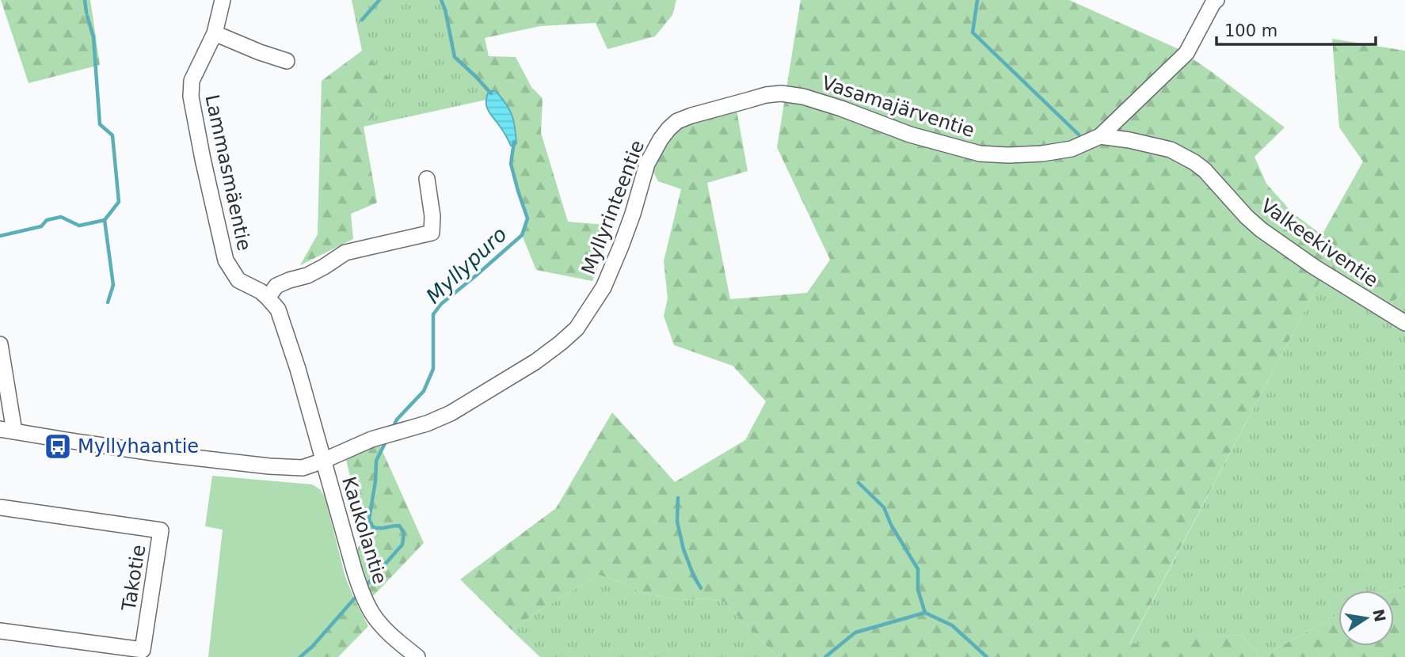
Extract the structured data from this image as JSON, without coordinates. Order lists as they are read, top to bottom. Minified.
{"streets":{"street":["Vasamajärventie","Lammasmäentie","Myllyrinteentie","Valkeekiventie","Kaukolantie","Takotie"]},"crossings":[["Vasamajärventie","Myllyrinteentie"],["Vasamajärventie","Valkeekiventie"],["Lammasmäentie","Myllyrinteentie"],["Lammasmäentie","Kaukolantie"],["Myllyrinteentie","Kaukolantie"]],"water":["Myllypuro"],"places":{"bus stop":["Myllyhaantie"]},"scale_bar":"100 m","north":"right"}
